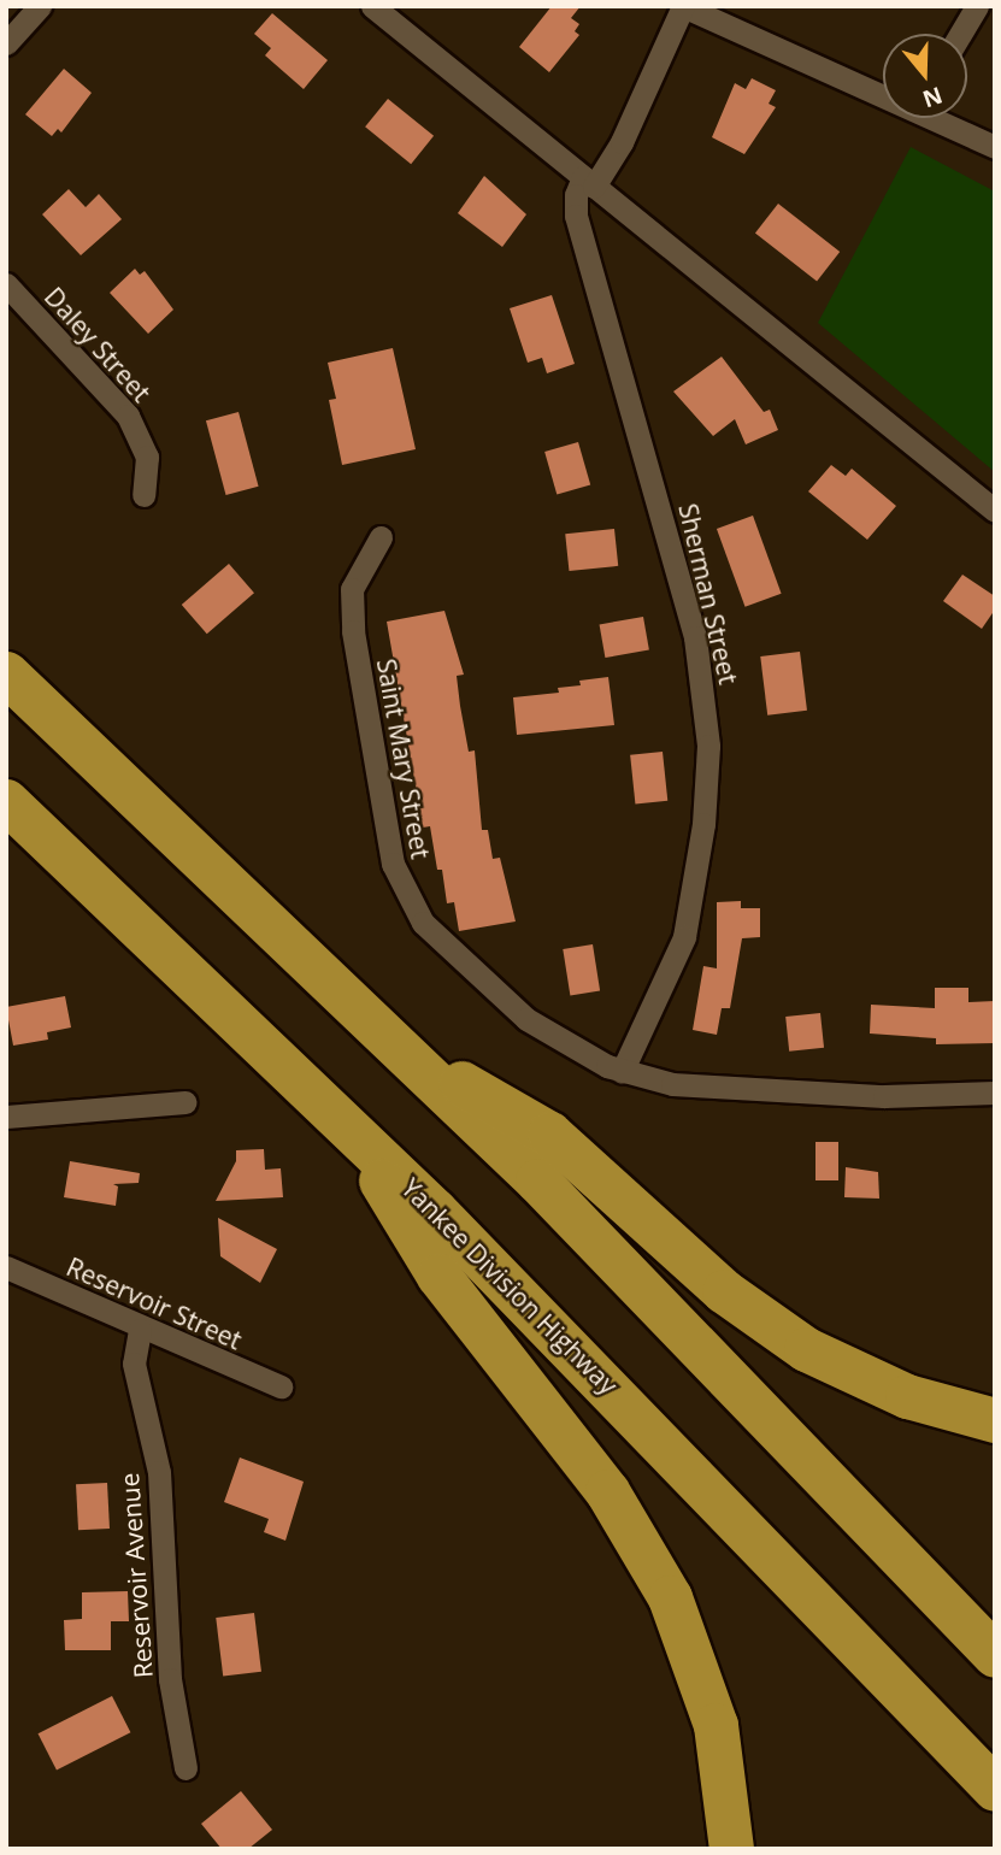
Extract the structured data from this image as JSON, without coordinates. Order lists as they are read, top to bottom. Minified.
{"streets":{"highway":["Yankee Division Highway"],"street":["Daley Street","Sherman Street","Saint Mary Street","Reservoir Street","Reservoir Avenue"]},"crossings":[["Sherman Street","Saint Mary Street"],["Reservoir Street","Reservoir Avenue"]],"north":"bottom"}
